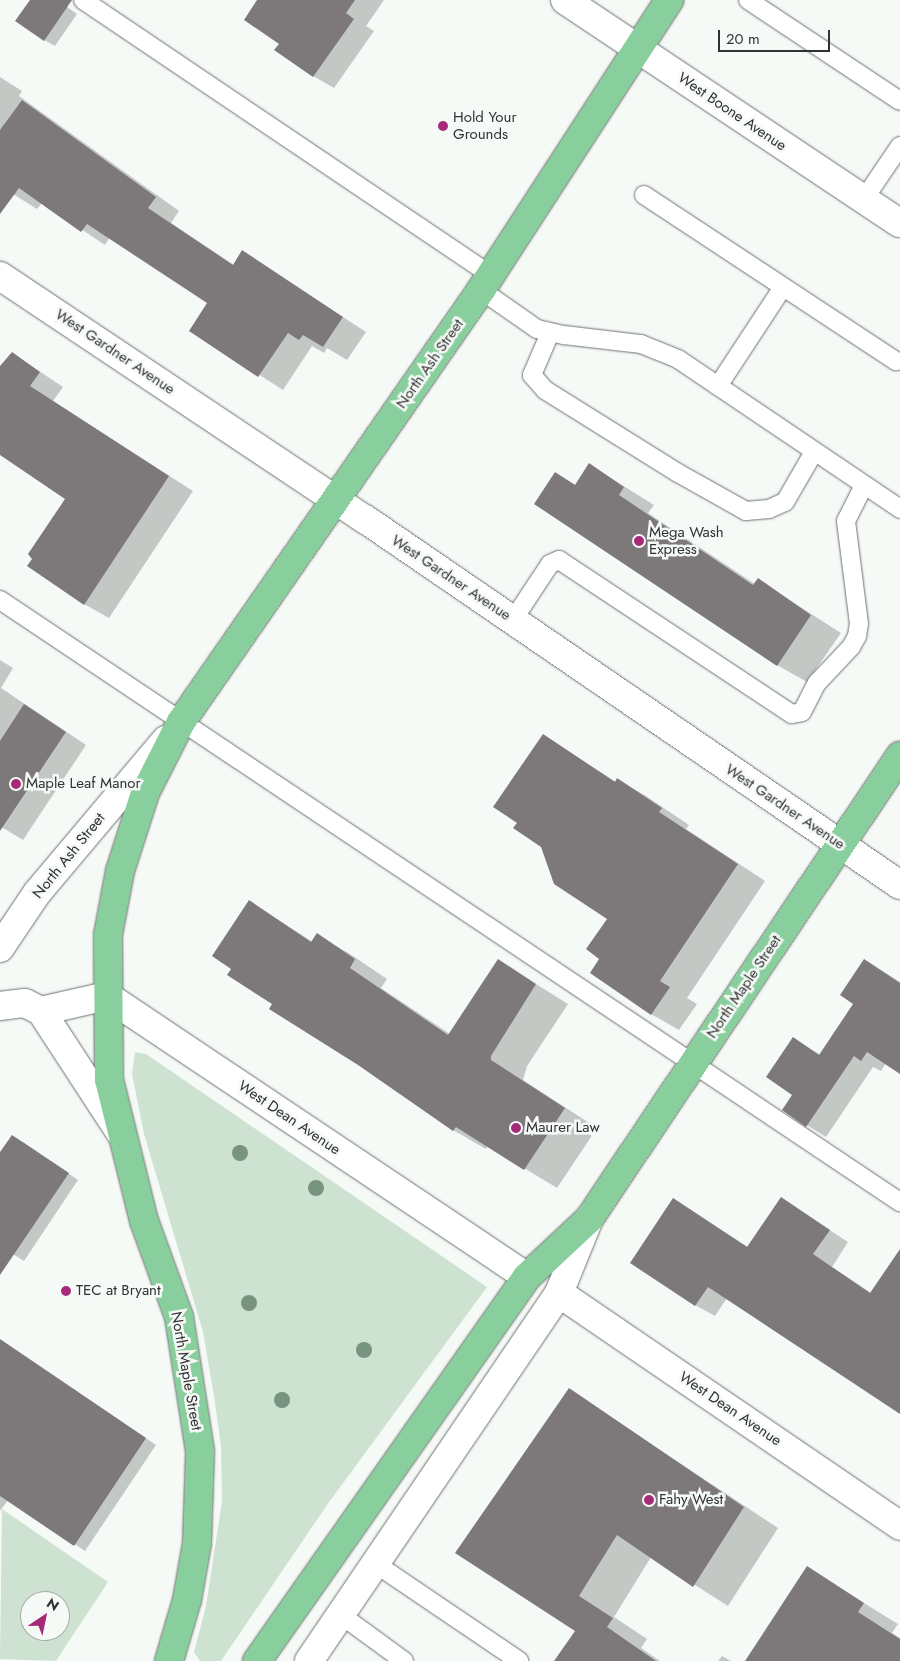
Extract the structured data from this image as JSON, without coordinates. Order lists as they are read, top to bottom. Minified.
{"streets":{"main road":["North Ash Street","North Maple Street"],"street":["West Boone Avenue","West Gardner Avenue","West Dean Avenue"]},"crossings":[["West Boone Avenue","North Ash Street"],["West Gardner Avenue","North Ash Street"],["West Gardner Avenue","North Maple Street"],["North Ash Street","North Maple Street"],["North Ash Street","West Dean Avenue"],["North Maple Street","West Dean Avenue"]],"places":["Hold Your Grounds","Mega Wash Express","Maple Leaf Manor","Maurer Law","TEC at Bryant","Fahy West"],"scale_bar":"20 m","north":"top right"}
